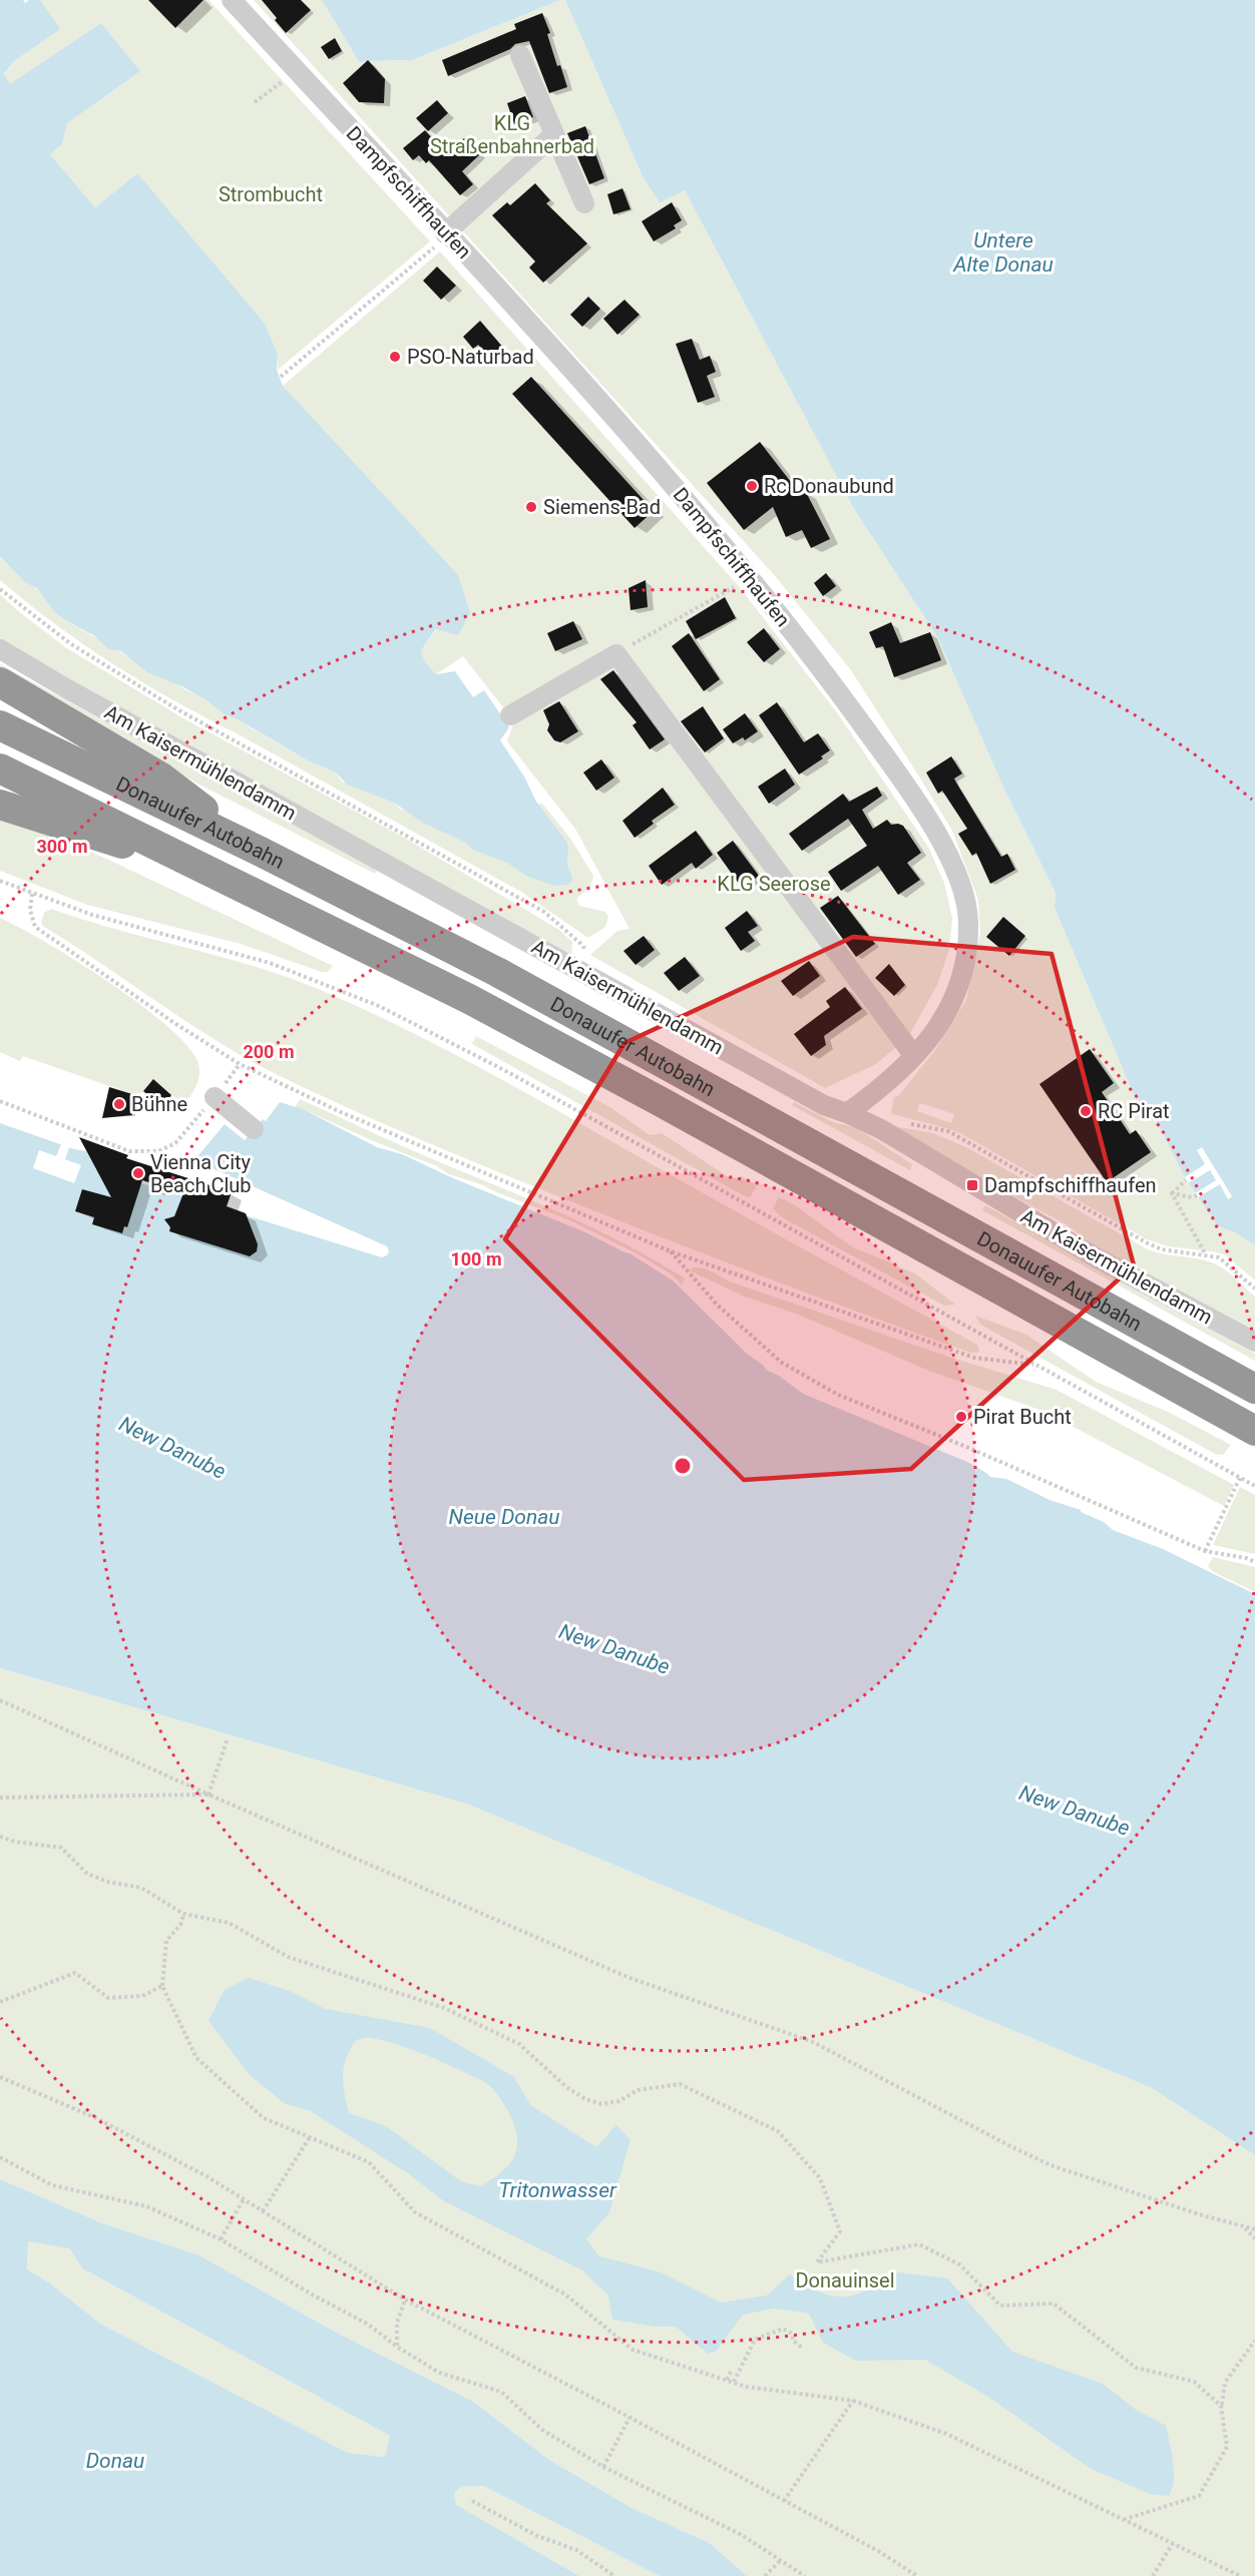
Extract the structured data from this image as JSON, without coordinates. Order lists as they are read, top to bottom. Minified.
{"streets":{"highway":["Donauufer Autobahn"],"street":["Dampfschiffhaufen","Am Kaisermühlendamm"]},"crossings":[["Dampfschiffhaufen","Am Kaisermühlendamm"]],"water":["Untere Alte Donau","New Danube","Neue Donau","Tritonwasser","Donau"],"parks":["KLG Straßenbahnerbad","Strombucht","KLG Seerose","Donauinsel"],"places":{"other":["PSO-Naturbad","Rc Donaubund","Siemens-Bad","Bühne","RC Pirat","Vienna City Beach Club","Pirat Bucht"],"transit":["Dampfschiffhaufen"]},"rings":["300 m","200 m","100 m"]}
